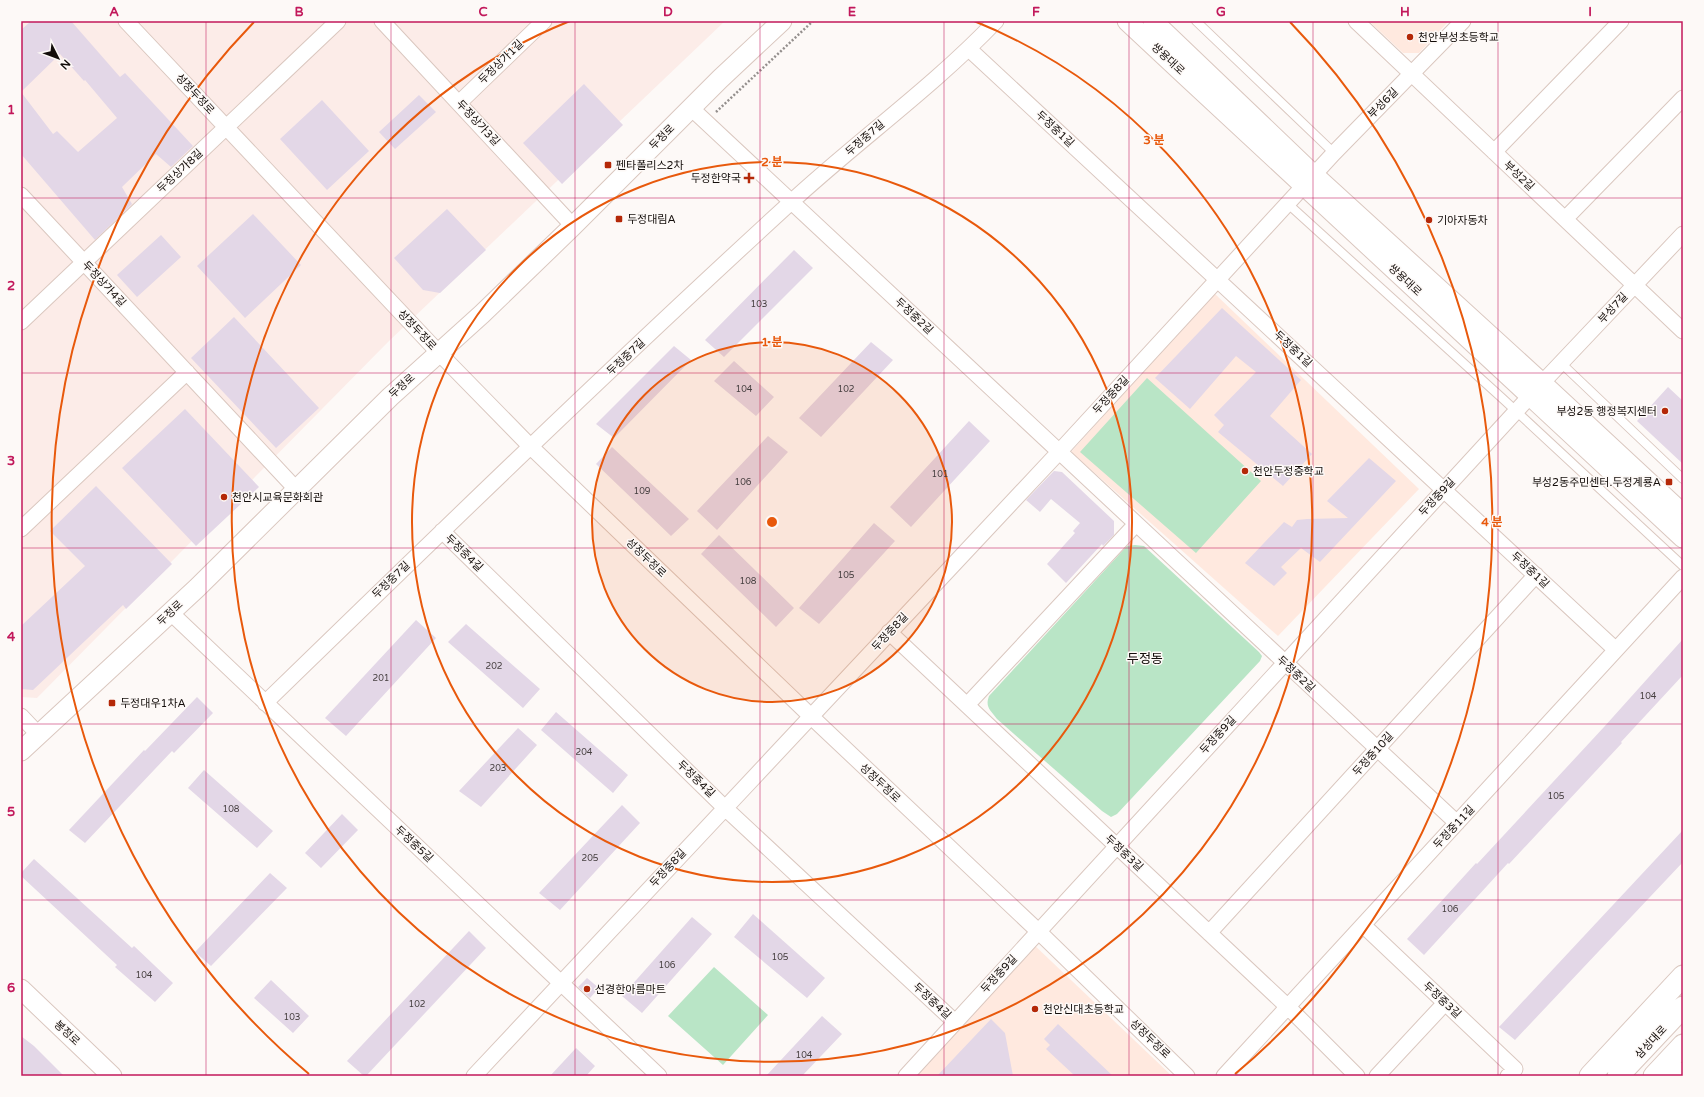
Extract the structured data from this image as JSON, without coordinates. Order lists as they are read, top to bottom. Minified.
{"streets":{"main road":["삼성대로"],"street":["쌍용대로","두정상가1길","성정두정로","부성6길","두정상가3길","두정중1길","두정로","두정중7길","두정상가8길","부성2길","두정상가4길","부성7길","두정중2길","두정중8길","두정중9길","두정중4길","두정중10길","두정중11길","두정중5길","두정중3길","봉정로"]},"crossings":[["쌍용대로","부성6길"],["쌍용대로","부성7길"],["쌍용대로","두정중8길"],["쌍용대로","두정중9길"],["두정상가1길","두정상가3길"],["성정두정로","두정로"],["성정두정로","두정중7길"],["성정두정로","두정상가8길"],["성정두정로","두정중8길"],["성정두정로","두정중9길"],["부성6길","부성2길"],["부성6길","두정중8길"],["두정상가3길","두정로"],["두정중1길","두정중7길"],["두정중1길","두정중8길"],["두정중1길","두정중9길"],["두정중1길","두정중10길"],["두정중1길","두정중11길"],["두정로","두정상가4길"],["두정로","두정중2길"],["두정로","두정중5길"],["두정중7길","두정중2길"],["두정중7길","두정중4길"],["두정중7길","두정중5길"],["두정상가8길","두정상가4길"],["부성2길","부성7길"],["부성7길","두정중9길"],["두정중2길","두정중8길"],["두정중2길","두정중9길"],["두정중2길","두정중10길"],["두정중2길","두정중11길"],["두정중8길","두정중4길"],["두정중8길","두정중5길"],["두정중8길","두정중3길"],["두정중9길","두정중4길"],["두정중9길","두정중3길"],["두정중10길","두정중3길"],["두정중11길","두정중3길"]],"districts":["두정동"],"places":{"other":["천안부성초등학교","기아자동차","부성2동 행정복지센터","천안두정중학교","천안시교육문화회관","선경한아름마트","천안신대초등학교"],"transit":["펜타폴리스2차","두정대림A","부성2동주민센터.두정계룡A","두정대우1차A"],"health":["두정한약국"]},"house_numbers":["103","104","102","101","106","109","105","108","202","201","104","204","203","105","108","205","106","105","106","104","102","103","104"],"north":"bottom right","grid":{"columns":["A","B","C","D","E","F","G","H","I"],"rows":["1","2","3","4","5","6"]},"rings":["3 분","2 분","1 분","4 분"]}
